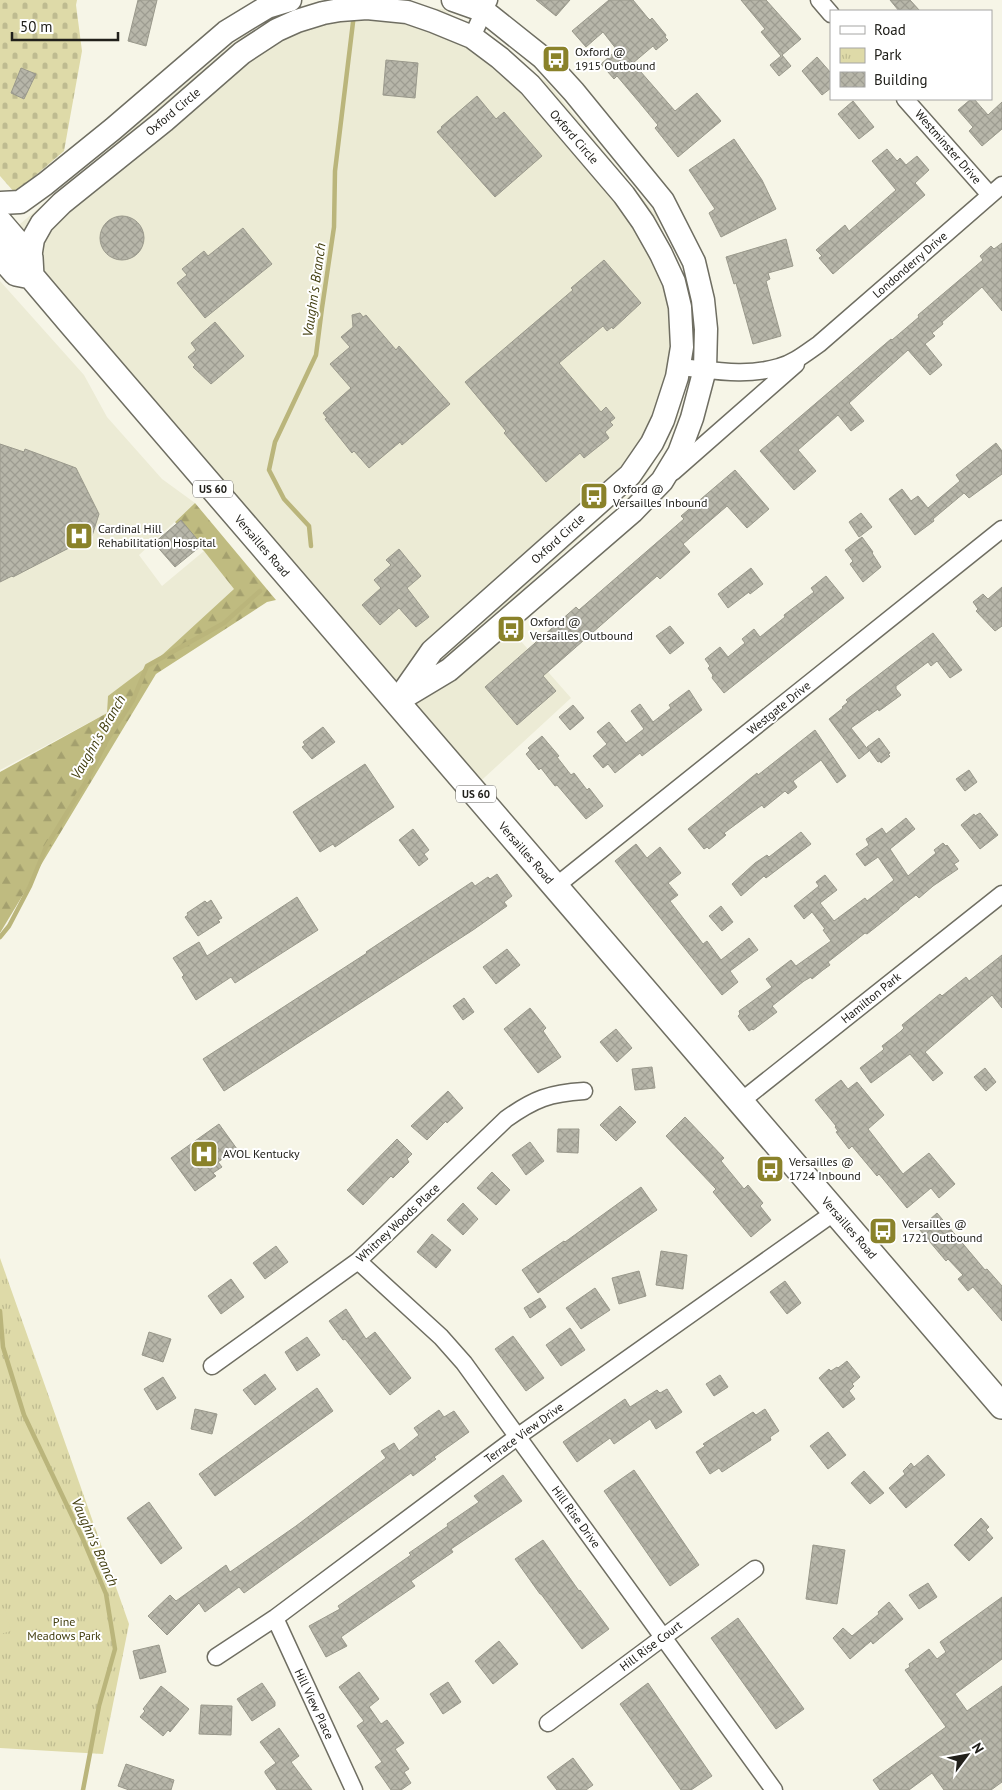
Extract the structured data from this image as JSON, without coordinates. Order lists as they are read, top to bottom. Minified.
{"streets":{"main road":["US 60","Versailles Road"],"street":["Oxford Circle","Westminster Drive","Londonderry Drive","Westgate Drive","Hamilton Park","Whitney Woods Place","Terrace View Drive","Hill Rise Drive","Hill Rise Court","Hill View Place"]},"crossings":[["Oxford Circle","Londonderry Drive"],["Oxford Circle","Versailles Road"],["Westminster Drive","Londonderry Drive"],["Versailles Road","Westgate Drive"],["Versailles Road","Hamilton Park"],["Versailles Road","Terrace View Drive"],["Whitney Woods Place","Hill Rise Drive"],["Terrace View Drive","Hill Rise Drive"],["Terrace View Drive","Hill View Place"],["Hill Rise Drive","Hill Rise Court"]],"water":["Vaughn's Branch"],"parks":["Pine Meadows Park"],"places":{"bus stop":["Oxford @ 1915 Outbound","Oxford @ Versailles Inbound","Oxford @ Versailles Outbound","Versailles @ 1724 Inbound","Versailles @ 1721 Outbound"],"hospital":["Cardinal Hill Rehabilitation Hospital","AVOL Kentucky"]},"legend":["Road","Park","Building"],"scale_bar":"50 m","north":"top right"}
